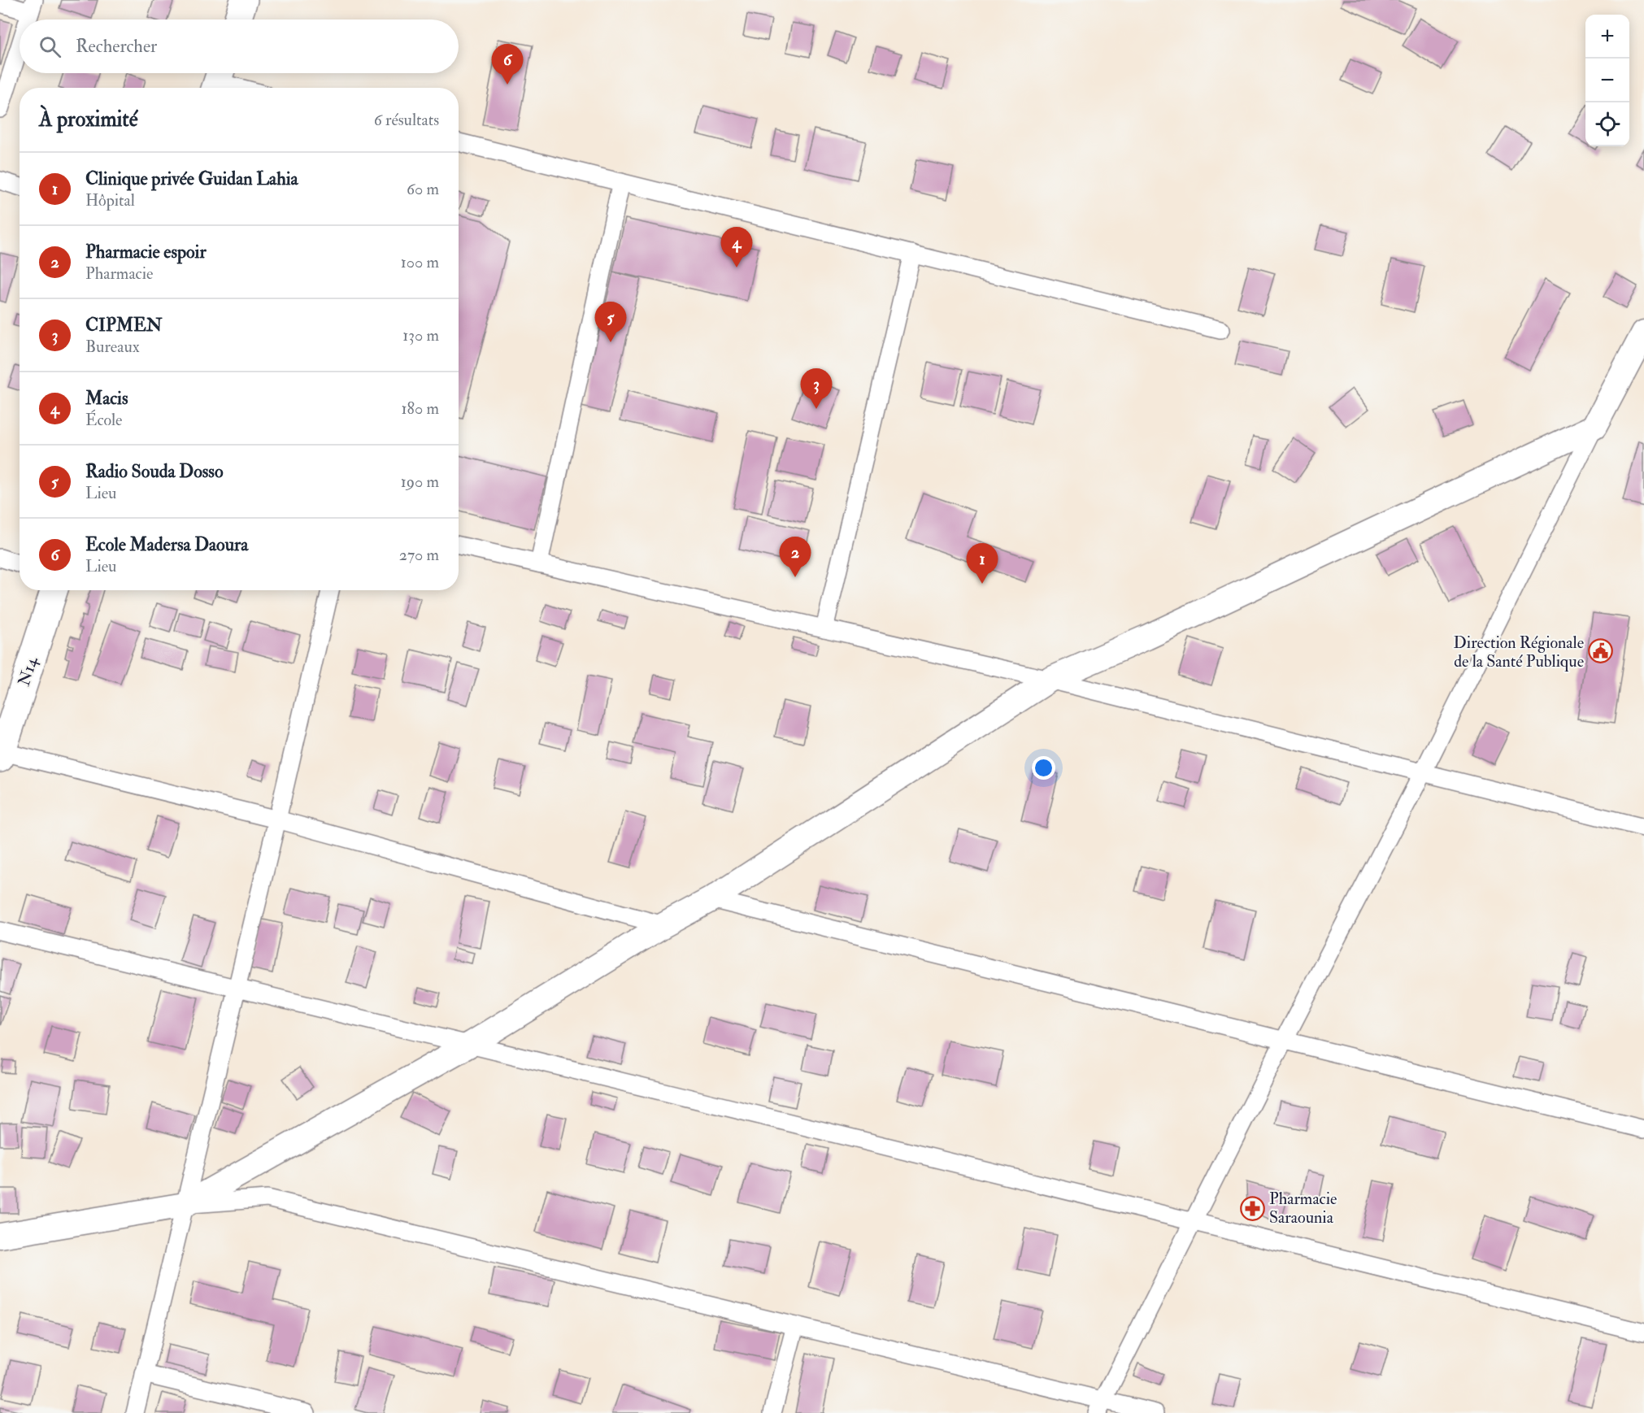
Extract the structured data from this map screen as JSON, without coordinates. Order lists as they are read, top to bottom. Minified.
{"streets":{"main road":["N14"]},"places":{"public building":["Direction Régionale de la Santé Publique"],"pharmacy":["Pharmacie Saraounia"]},"page":{"map_buttons":["+","−"],"search":"Rechercher","pins":["6","4","5","3","2","1"],"heading":["À proximité","6 résultats"],"list":[{"mark":"1","name":"Clinique privée Guidan Lahia","note":"Hôpital","value":"60 m"},{"mark":"2","name":"Pharmacie espoir","note":"Pharmacie","value":"100 m"},{"mark":"3","name":"CIPMEN","note":"Bureaux","value":"130 m"},{"mark":"4","name":"Macis","note":"École","value":"180 m"},{"mark":"5","name":"Radio Souda Dosso","note":"Lieu","value":"190 m"},{"mark":"6","name":"Ecole Madersa Daoura","note":"Lieu","value":"270 m"}]}}
